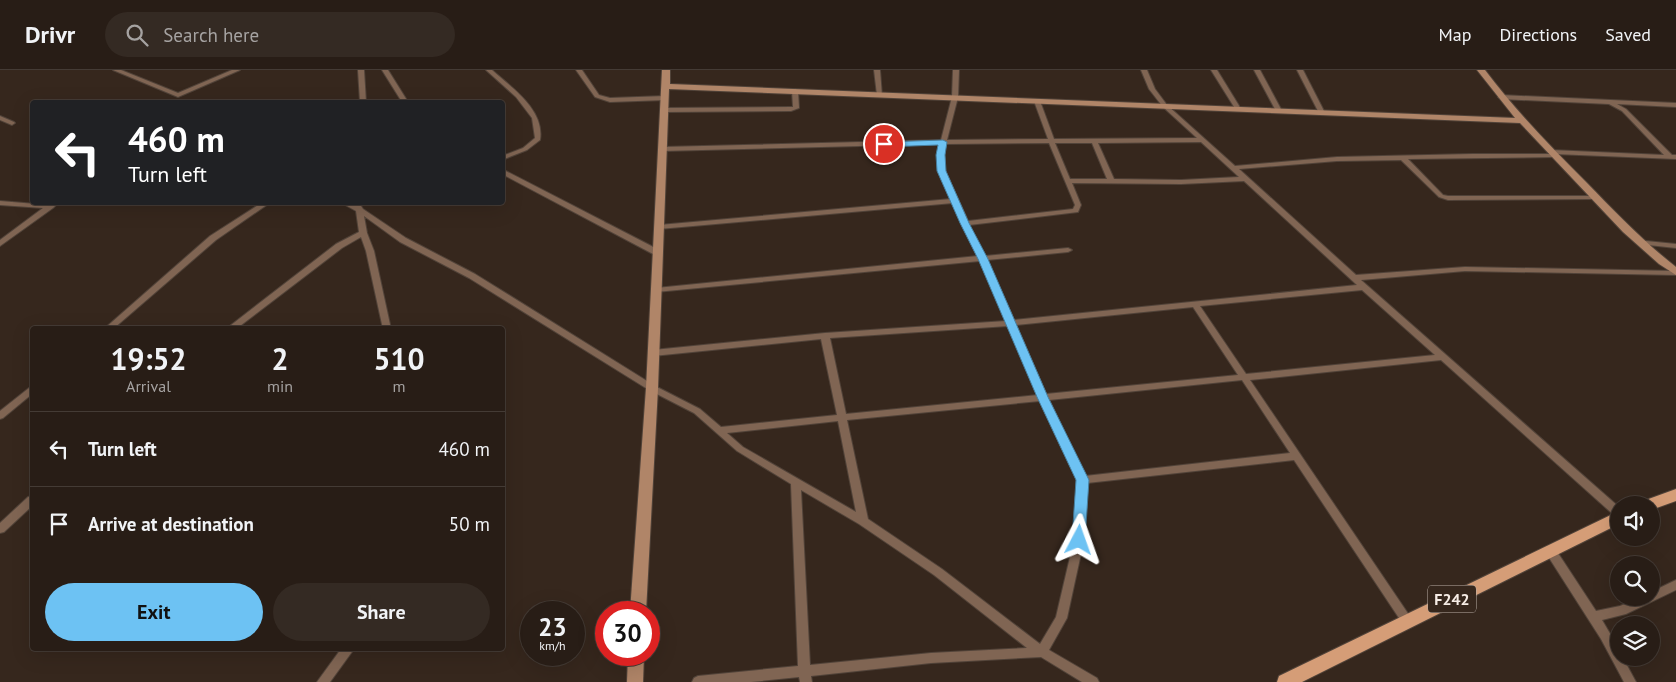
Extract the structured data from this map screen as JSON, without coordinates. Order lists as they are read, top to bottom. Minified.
{"streets":{"main road":["F242"]},"page":{"header":"Drivr","search":"Search here","nav":["Map","Directions","Saved"],"turn":["460 m","Turn left"],"eta":["19:52","Arrival","2","min","510","m"],"list":[{"name":"Turn left","value":"460 m"},{"name":"Arrive at destination","value":"50 m"}],"buttons":["Exit","Share"],"speed":"23 km/h","limit":"30"}}
